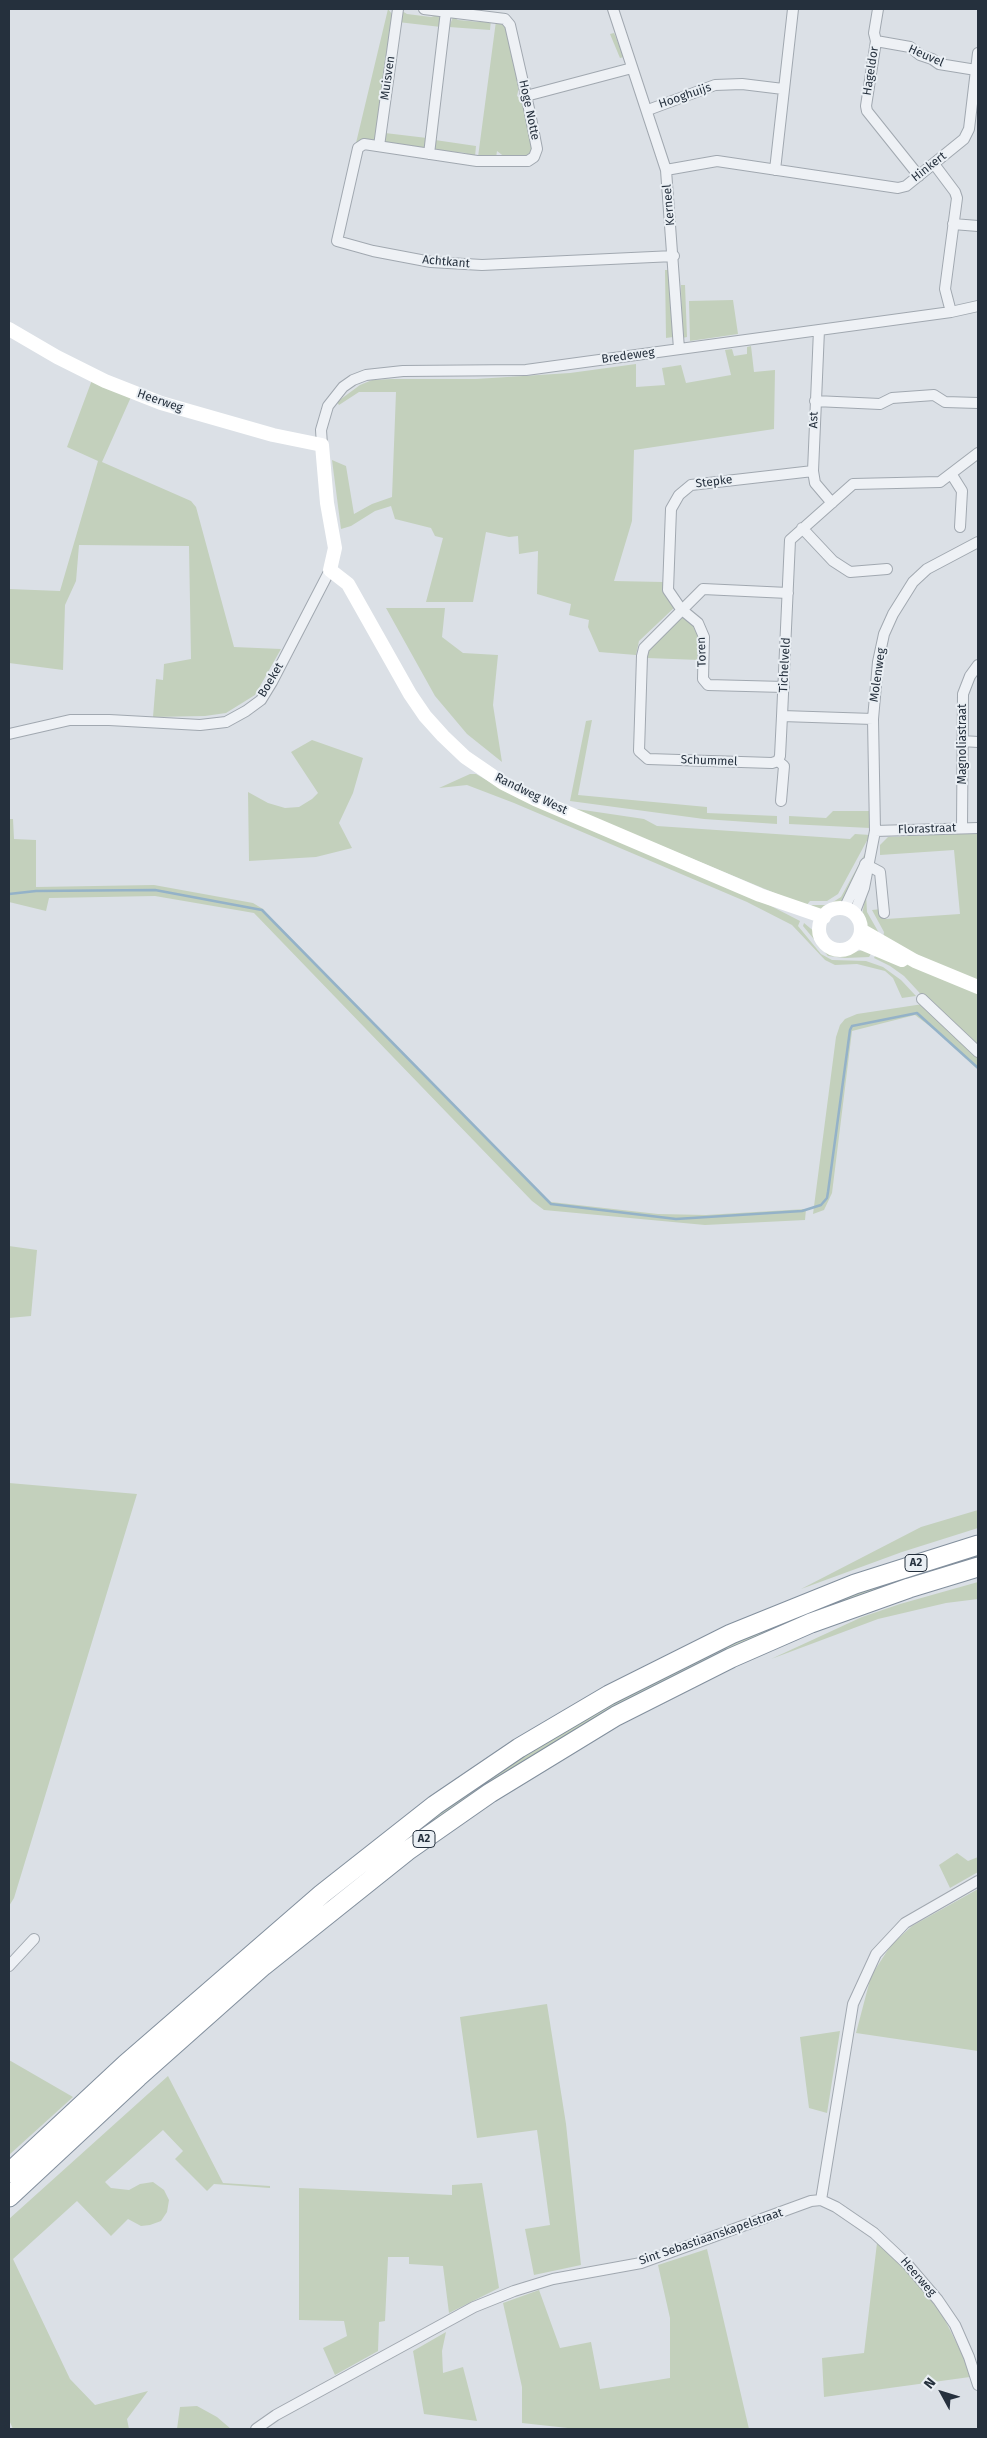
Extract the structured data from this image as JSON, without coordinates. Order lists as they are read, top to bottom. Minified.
{"streets":{"highway":["A2"],"street":["Heuvel","Hageldor","Muisven","Hooghuijs","Hoge Notte","Hinkert","Kerneel","Achtkant","Bredeweg","Heerweg","Ast","Stepke","Toren","Tichelveld","Molenweg","Boeket","Magnoliastraat","Schummel","Randweg West","Florastraat","Sint Sebastiaanskapelstraat"]},"crossings":[["Heuvel","Hageldor"],["Heuvel","Hinkert"],["Hageldor","Hinkert"],["Muisven","Hoge Notte"],["Muisven","Achtkant"],["Hooghuijs","Kerneel"],["Hoge Notte","Achtkant"],["Hinkert","Kerneel"],["Kerneel","Achtkant"],["Kerneel","Bredeweg"],["Bredeweg","Heerweg"],["Bredeweg","Ast"],["Bredeweg","Boeket"],["Heerweg","Boeket"],["Heerweg","Sint Sebastiaanskapelstraat"],["Ast","Stepke"],["Ast","Tichelveld"],["Stepke","Toren"],["Stepke","Schummel"],["Toren","Tichelveld"],["Toren","Schummel"],["Molenweg","Randweg West"],["Molenweg","Florastraat"],["Boeket","Randweg West"],["Magnoliastraat","Florastraat"]],"north":"top left"}
